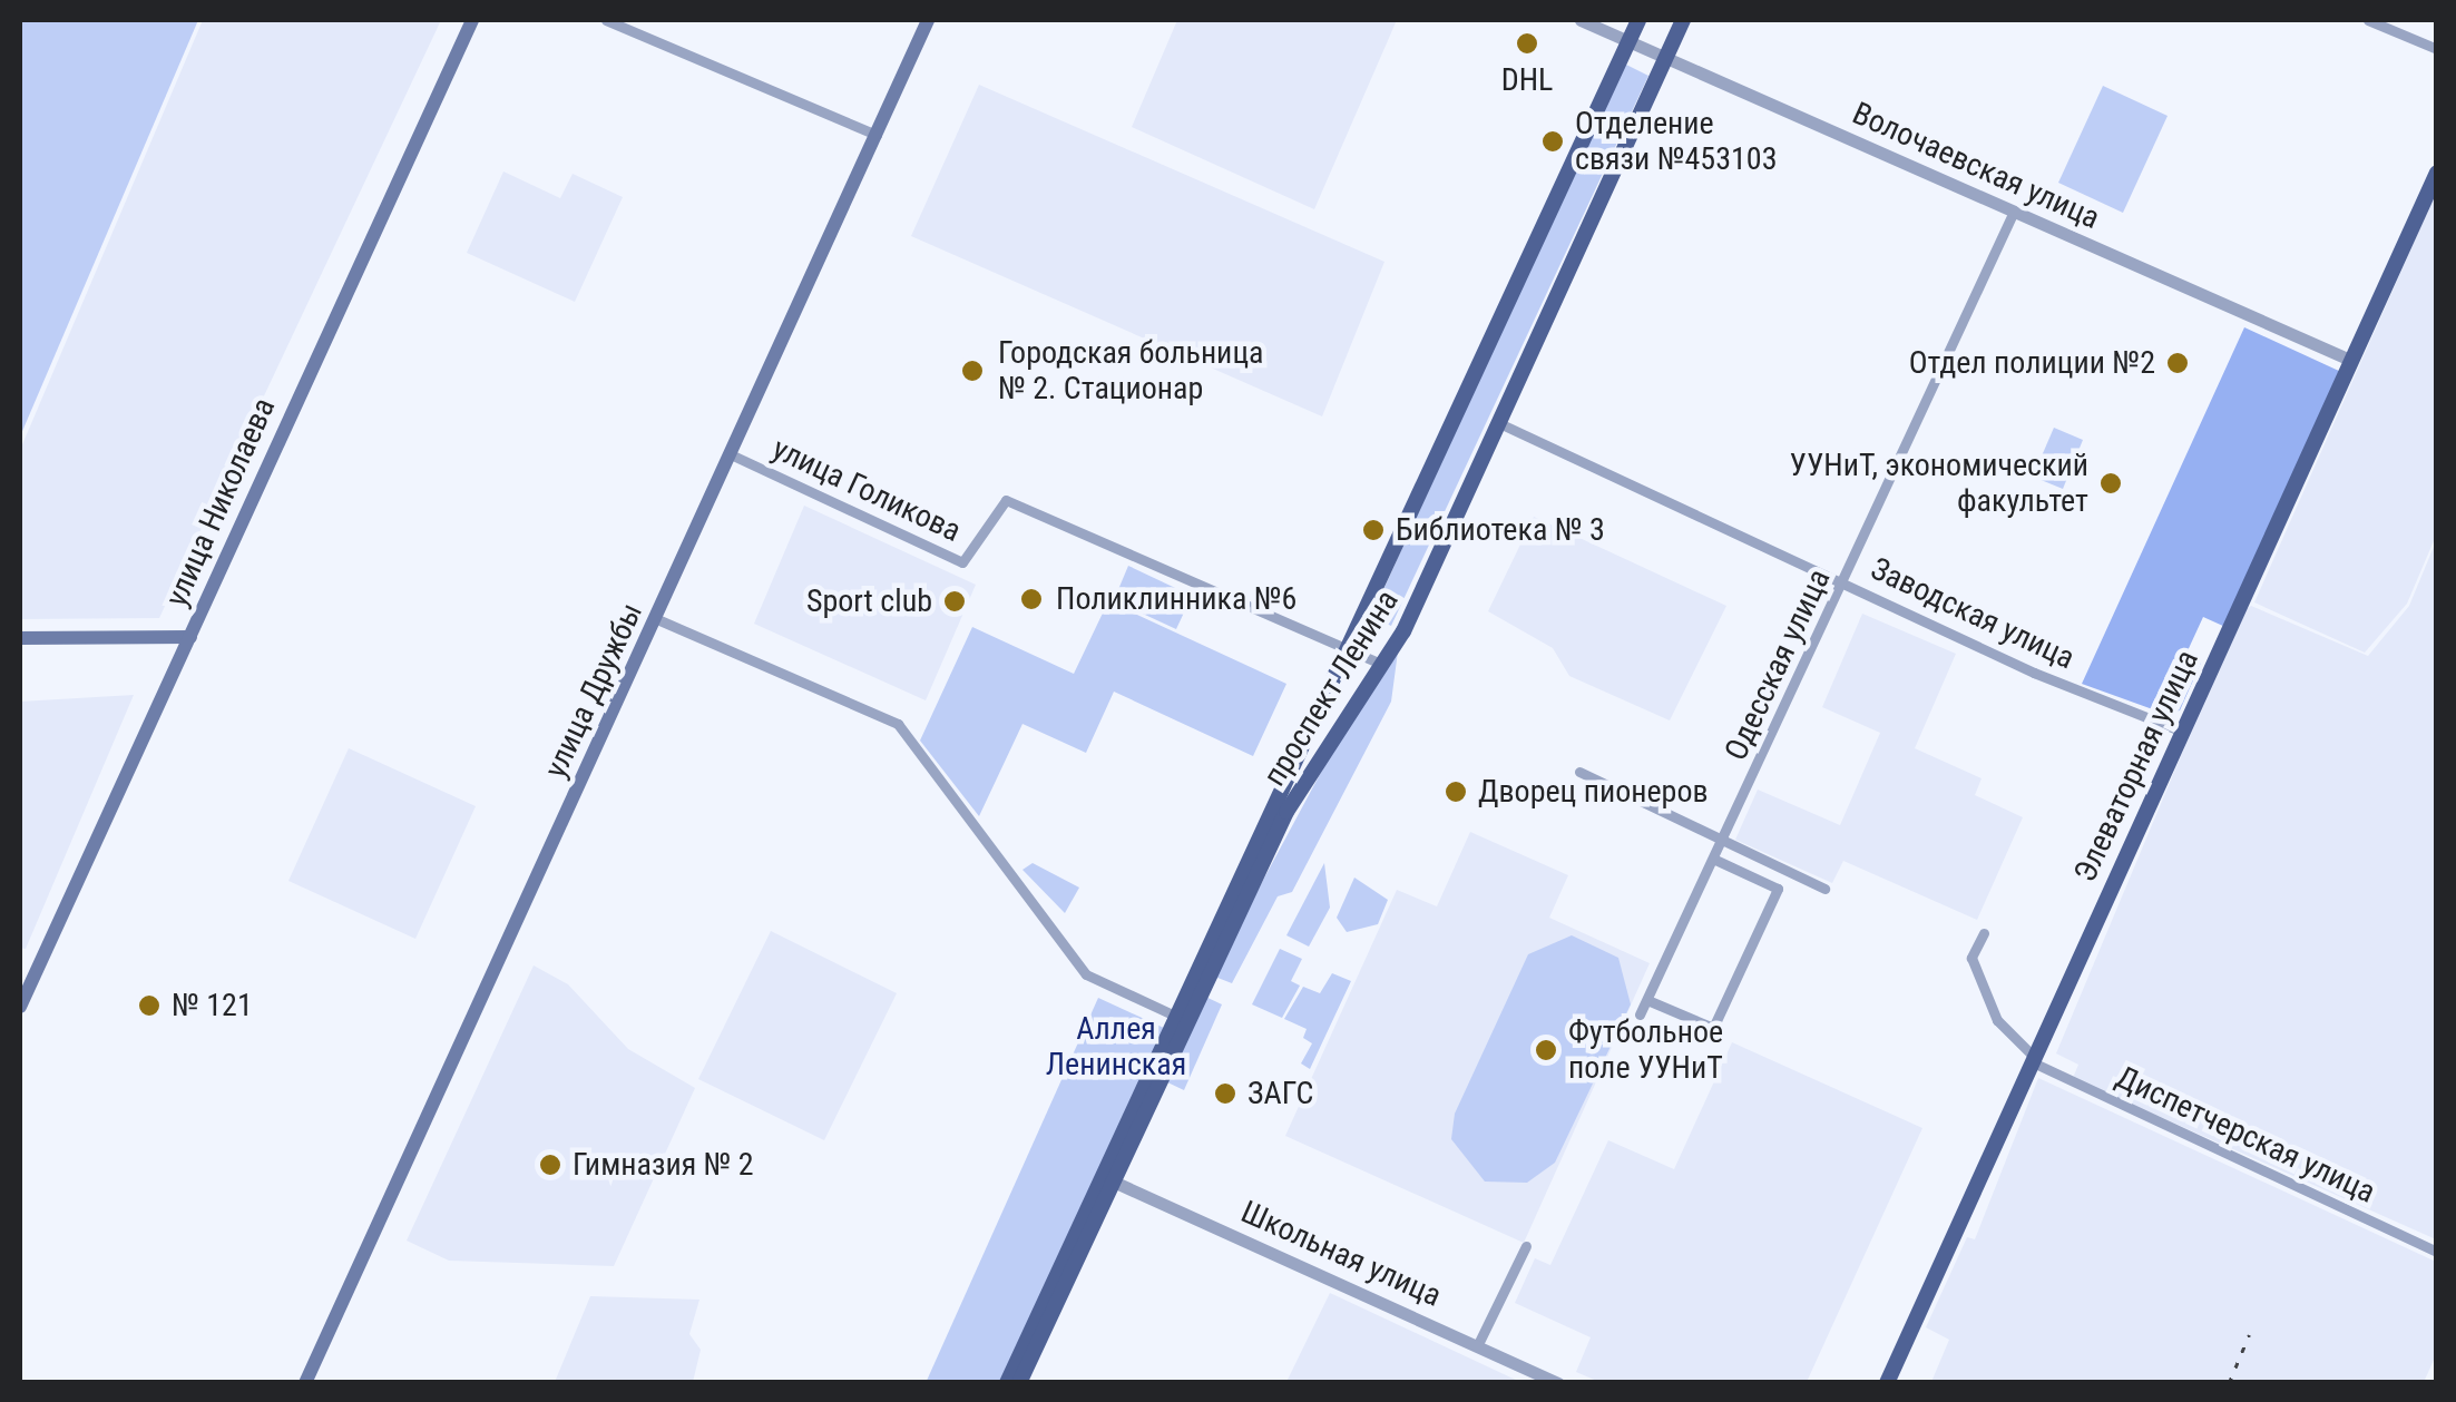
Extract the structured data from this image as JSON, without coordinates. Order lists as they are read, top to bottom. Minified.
{"streets":{"main road":["улица Николаева","проспект Ленина","улица Дружбы","Элеваторная улица"],"street":["Волочаевская улица","улица Голикова","Заводская улица","Одесская улица","Диспетчерская улица","Школьная улица"]},"crossings":[["Волочаевская улица","Одесская улица"],["Волочаевская улица","проспект Ленина"],["Волочаевская улица","Элеваторная улица"],["улица Голикова","проспект Ленина"],["улица Голикова","улица Дружбы"],["Заводская улица","Одесская улица"],["Заводская улица","проспект Ленина"],["Заводская улица","Элеваторная улица"],["проспект Ленина","Школьная улица"],["Элеваторная улица","Диспетчерская улица"]],"parks":["Аллея Ленинская"],"places":["DHL","Отделение связи №453103","Отдел полиции №2","Городская больница № 2. Стационар","УУНиТ, экономический факультет","Библиотека № 3","Поликлинника №6","Sport club","Дворец пионеров","№ 121","Футбольное поле УУНиТ","ЗАГС","Гимназия № 2"]}
